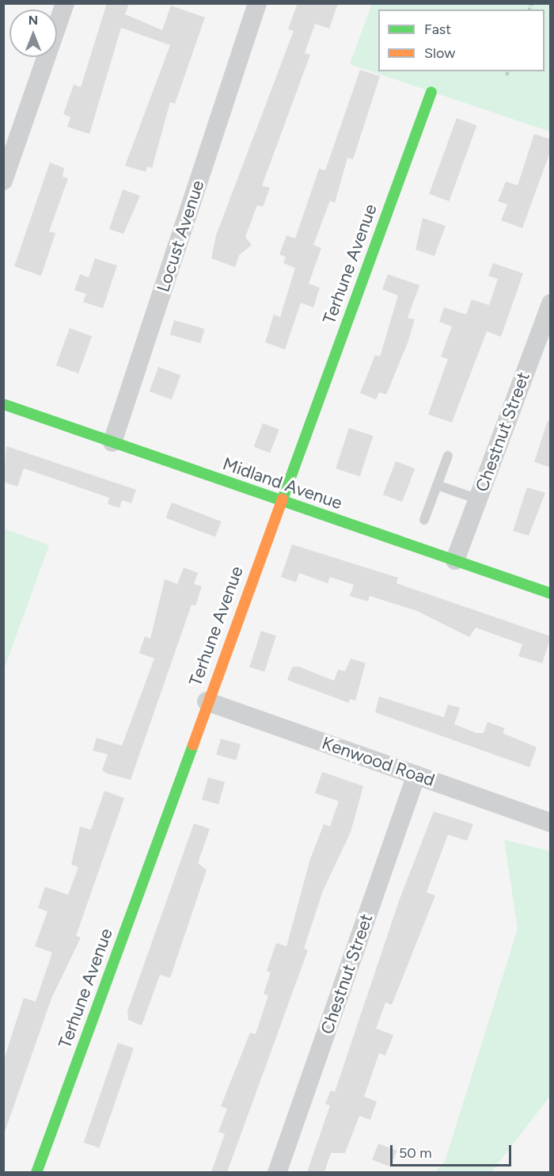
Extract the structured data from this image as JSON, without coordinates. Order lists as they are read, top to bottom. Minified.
{"streets":{"street":["Locust Avenue","Terhune Avenue","Chestnut Street","Midland Avenue","Kenwood Road"]},"crossings":[["Locust Avenue","Midland Avenue"],["Terhune Avenue","Midland Avenue"],["Terhune Avenue","Kenwood Road"],["Chestnut Street","Midland Avenue"],["Chestnut Street","Kenwood Road"]],"legend":["Fast","Slow"],"scale_bar":"50 m","north":"top"}
